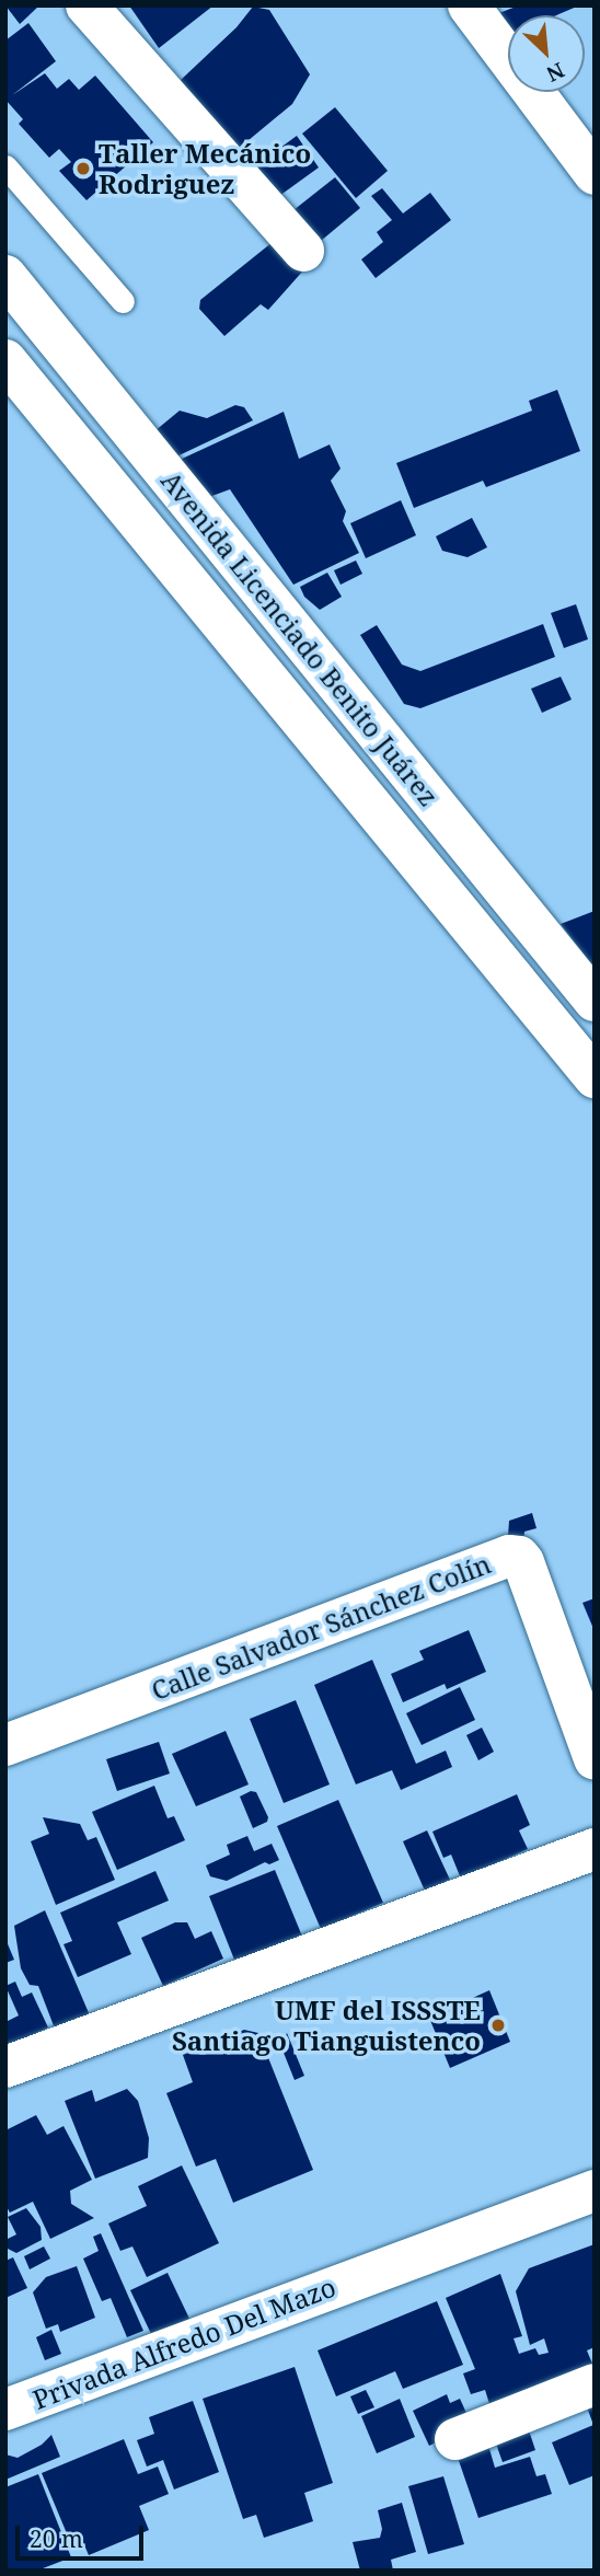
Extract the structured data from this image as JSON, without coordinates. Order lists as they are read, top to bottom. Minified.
{"streets":{"street":["Avenida Licenciado Benito Juárez","Calle Salvador Sánchez Colín","Privada Alfredo Del Mazo"]},"places":["Taller Mecánico Rodriguez","UMF del ISSSTE Santiago Tianguistenco"],"scale_bar":"20 m","north":"bottom right"}
